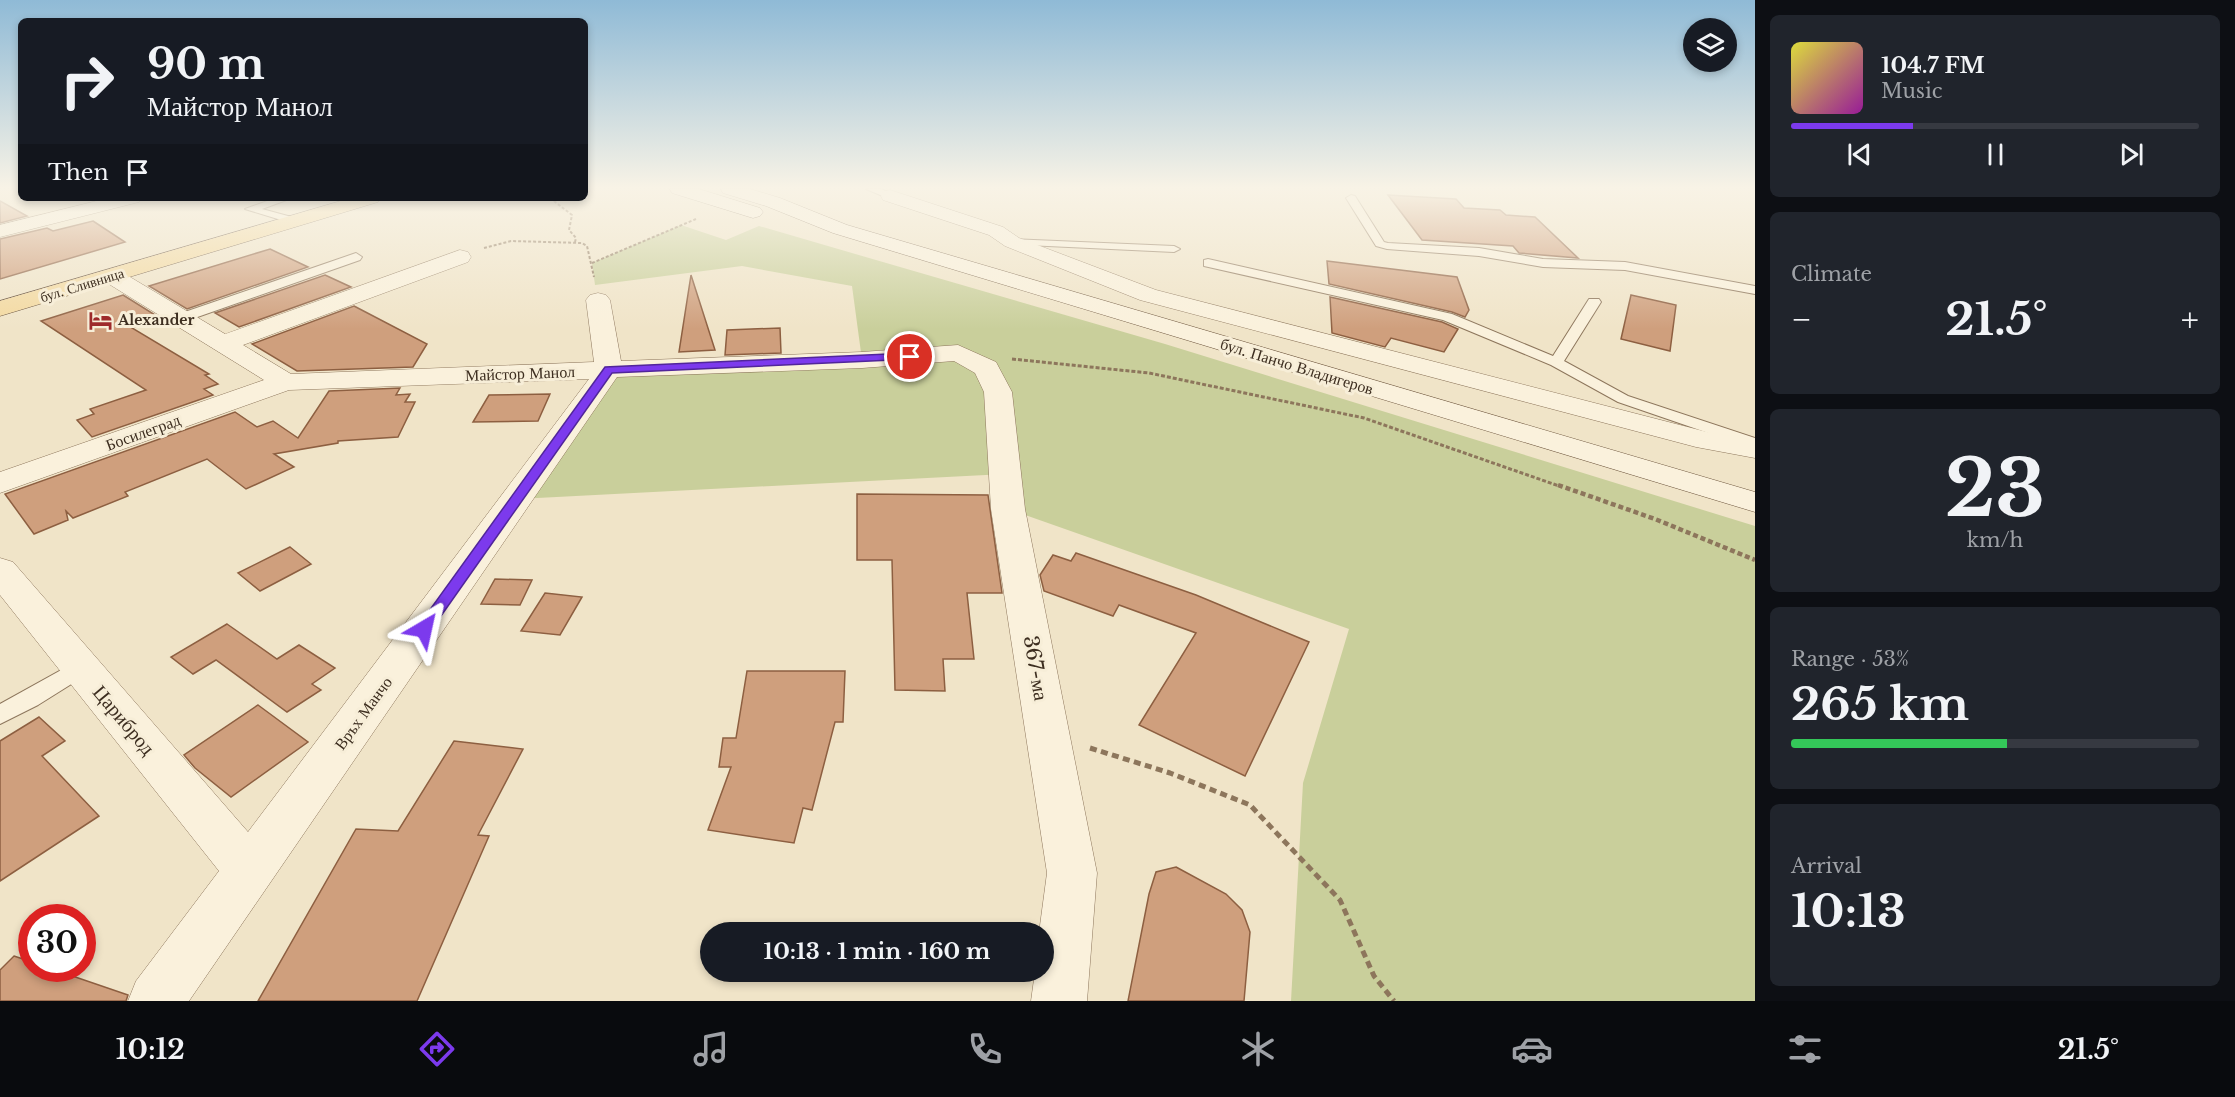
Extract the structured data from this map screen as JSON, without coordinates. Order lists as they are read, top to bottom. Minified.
{"streets":{"main road":["бул. Сливница"],"street":["бул. Панчо Владигеров","Майстор Манол","Босилеград","367-ма","Връх Манчо","Цариброд"]},"crossings":[["Майстор Манол","Босилеград"],["Майстор Манол","367-ма"],["Майстор Манол","Връх Манчо"],["Връх Манчо","Цариброд"]],"places":{"hotel":["Alexander"]},"page":{"turn":["90 m","Майстор Манол"],"song":["104.7 FM","Music"],"then":"Then","tile":["Climate",["23","km/h"],["Range · 53%","265 km"],["Arrival","10:13"]],"heat":["−","21.5°","+"],"limit":"30","trip":"10:13 · 1 min · 160 m","tabs":["10:12","21.5°"]}}
